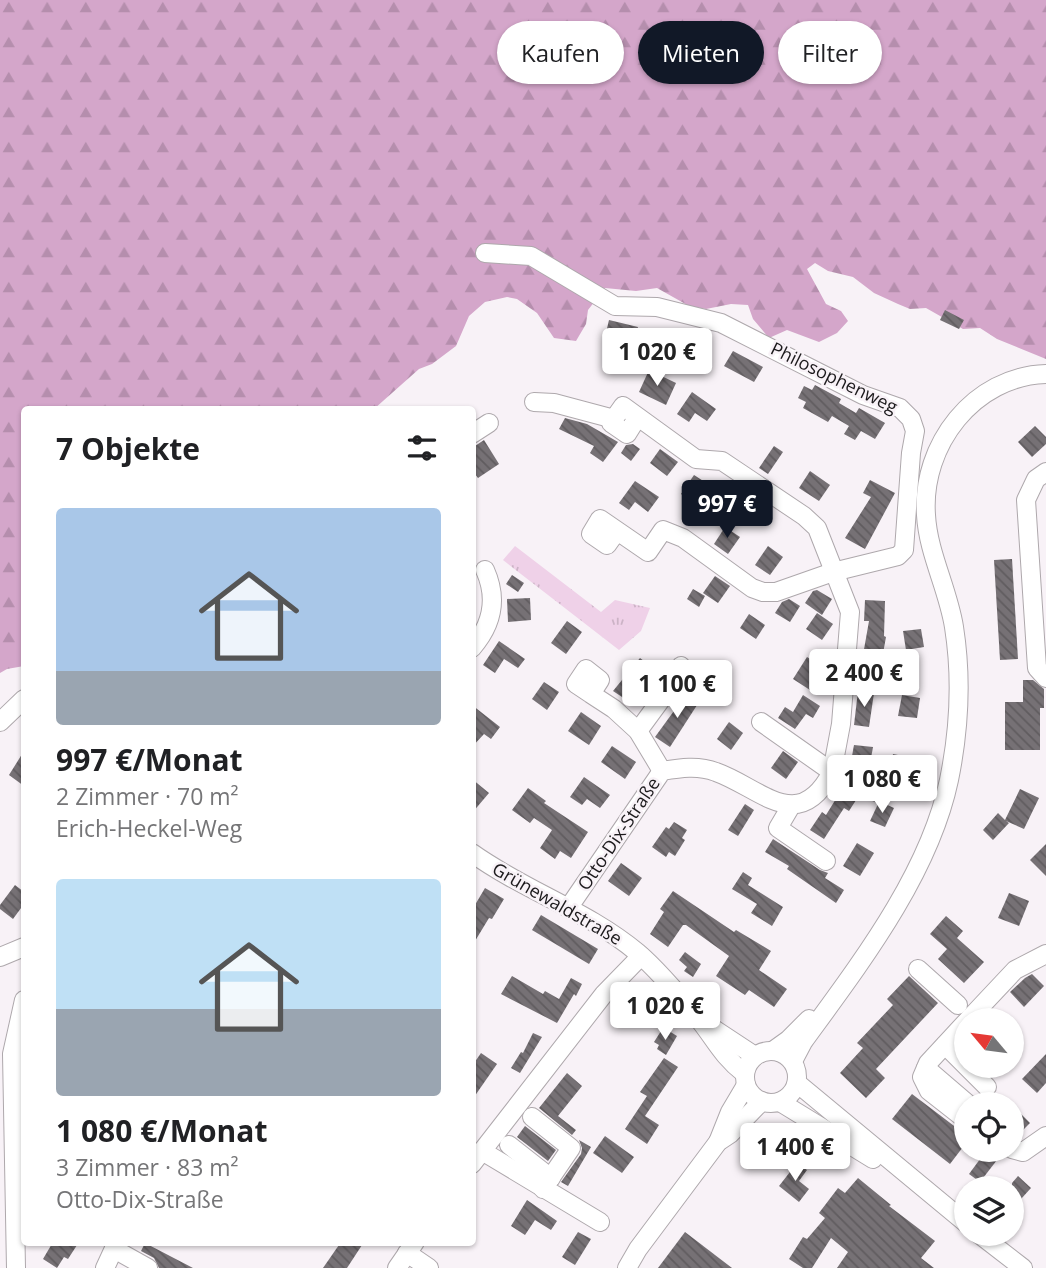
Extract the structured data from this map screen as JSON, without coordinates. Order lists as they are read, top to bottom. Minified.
{"streets":{"street":["Philosophenweg","Otto-Dix-Straße","Grünewaldstraße"]},"crossings":[["Otto-Dix-Straße","Grünewaldstraße"]],"north":"top left","page":{"chip":["Kaufen","Mieten","Filter"],"price":["1 020 €","997 €","2 400 €","1 100 €","1 080 €","1 020 €","1 400 €"],"heading":"7 Objekte","list":[{"name":"997 €/Monat","note":"2 Zimmer · 70 m² · Erich-Heckel-Weg"},{"name":"1 080 €/Monat","note":"3 Zimmer · 83 m² · Otto-Dix-Straße"}]}}
